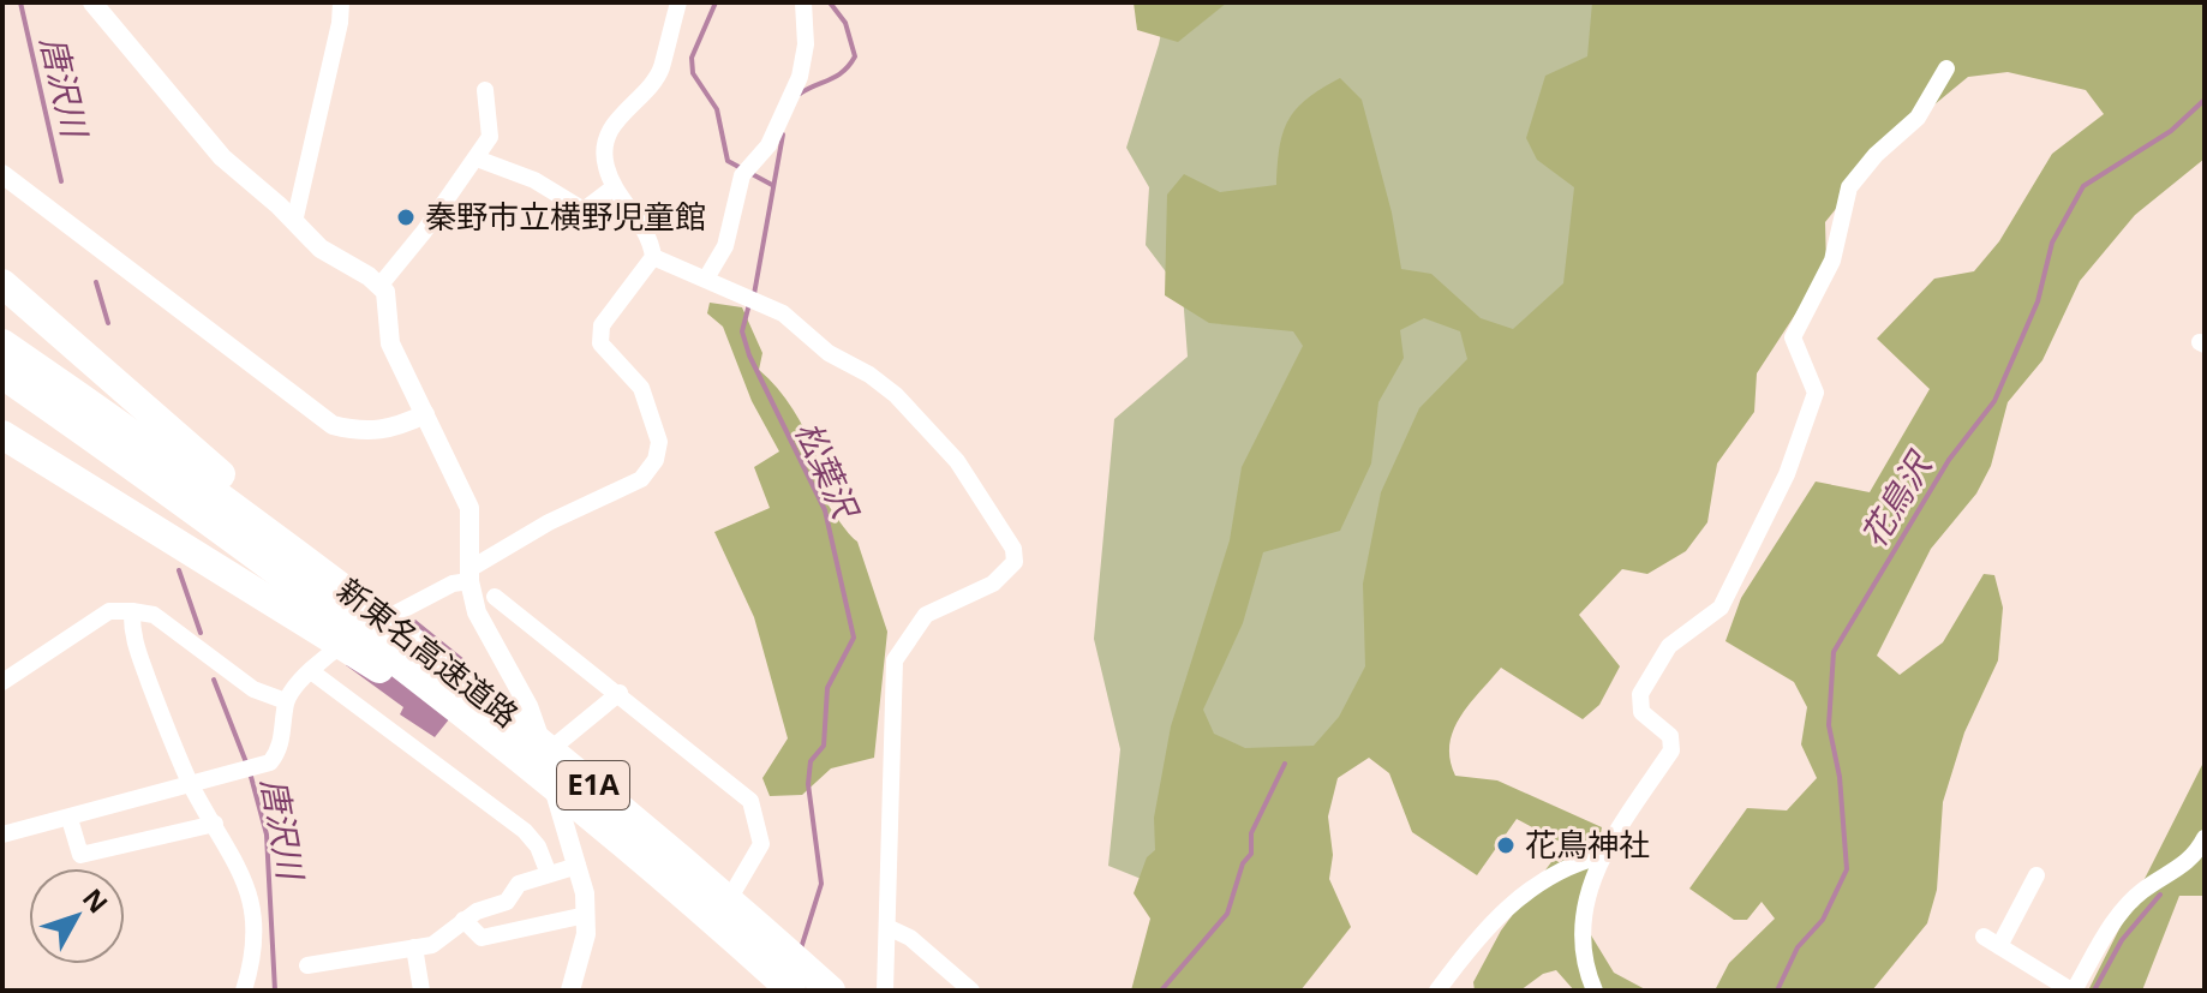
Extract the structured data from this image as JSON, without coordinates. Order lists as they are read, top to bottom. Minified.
{"streets":{"highway":["新東名高速道路","E1A"]},"water":["唐沢川","松葉沢","花鳥沢"],"places":["秦野市立横野児童館","花鳥神社"],"north":"top right"}
